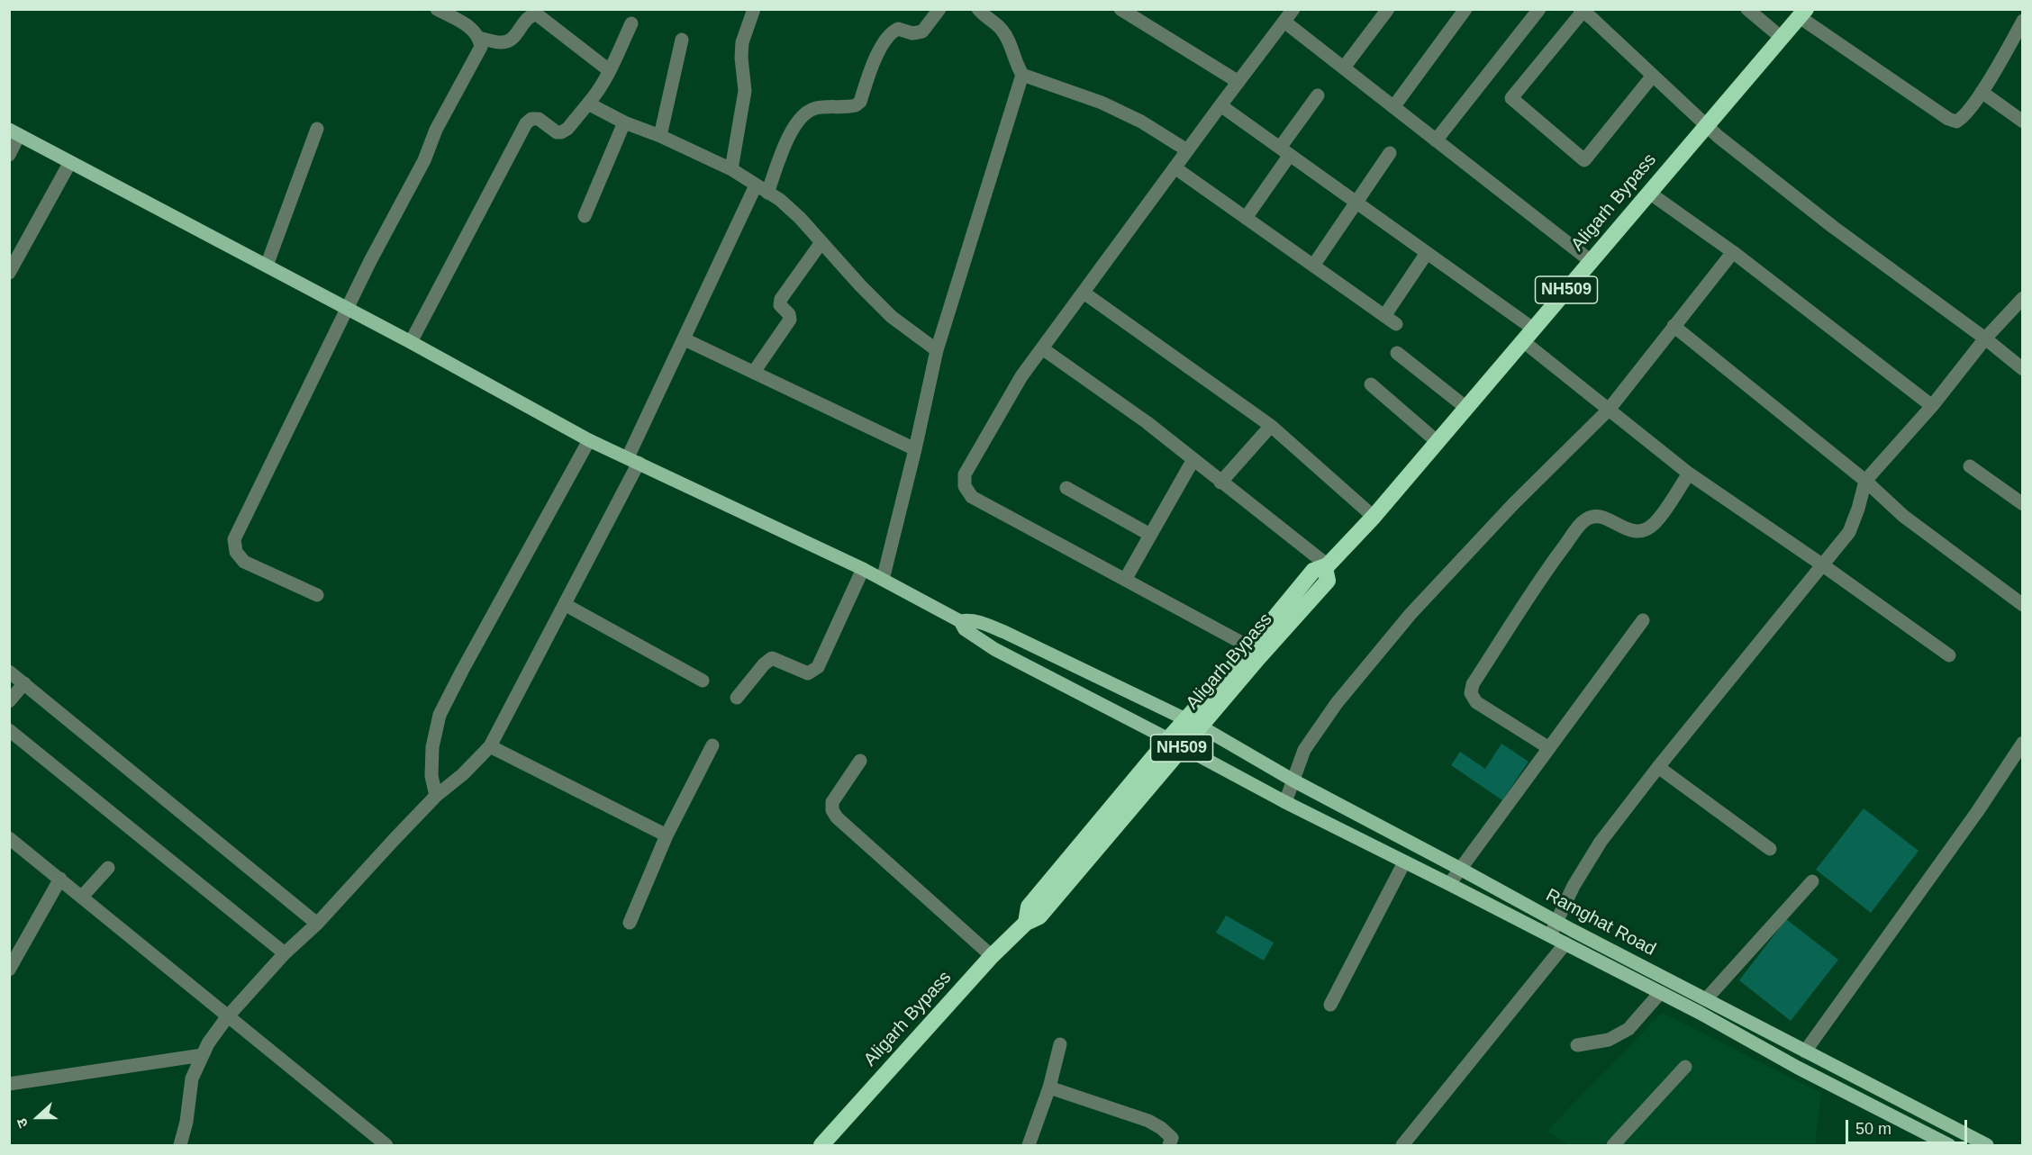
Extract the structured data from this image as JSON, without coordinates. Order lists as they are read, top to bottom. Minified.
{"streets":{"highway":["Aligarh Bypass","NH509"],"main road":["Ramghat Road"]},"crossings":[["Aligarh Bypass","Ramghat Road"]],"scale_bar":"50 m","north":"left"}
